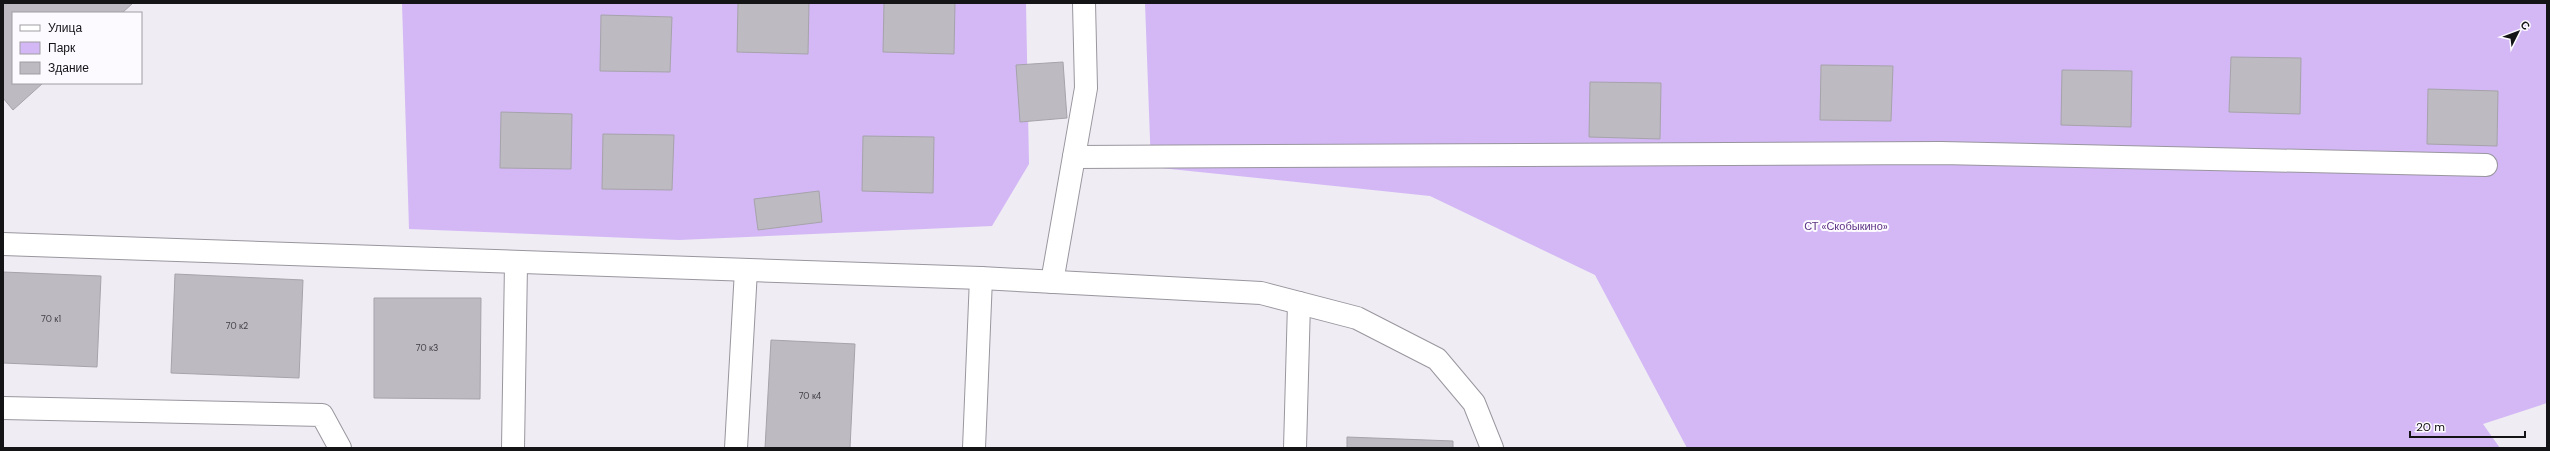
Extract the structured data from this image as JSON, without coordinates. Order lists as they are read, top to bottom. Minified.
{"parks":["СТ «Скобыкино»"],"house_numbers":["70 к1","70 к2","70 к3","70 к4"],"legend":["Улица","Парк","Здание"],"scale_bar":"20 m","north":"top right"}
